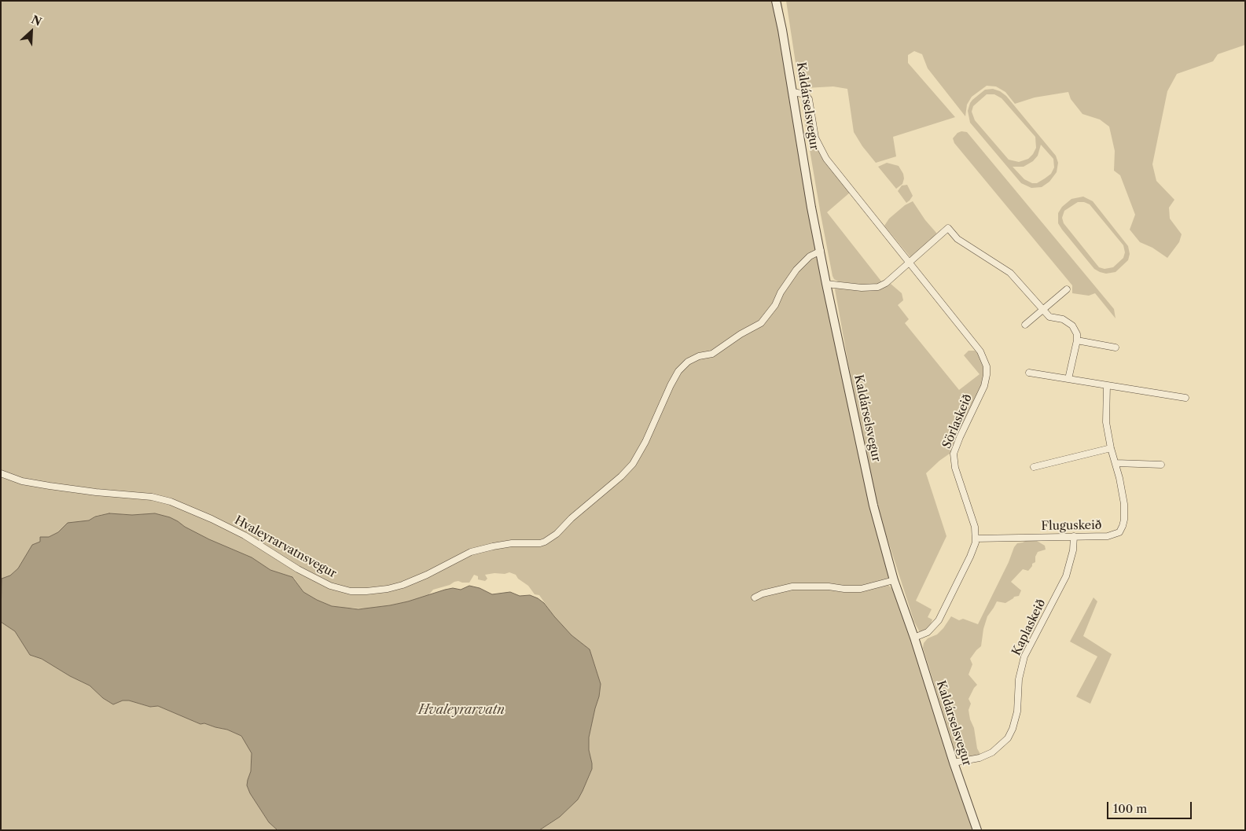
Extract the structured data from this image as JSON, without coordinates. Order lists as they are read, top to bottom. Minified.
{"streets":{"street":["Kaldárselsvegur","Sörlaskeið","Fluguskeið","Hvaleyrarvatnsvegur","Kaplaskeið"]},"crossings":[["Kaldárselsvegur","Sörlaskeið"],["Kaldárselsvegur","Hvaleyrarvatnsvegur"],["Kaldárselsvegur","Kaplaskeið"],["Sörlaskeið","Fluguskeið"],["Fluguskeið","Kaplaskeið"]],"water":["Hvaleyrarvatn"],"scale_bar":"100 m","north":"top right"}
